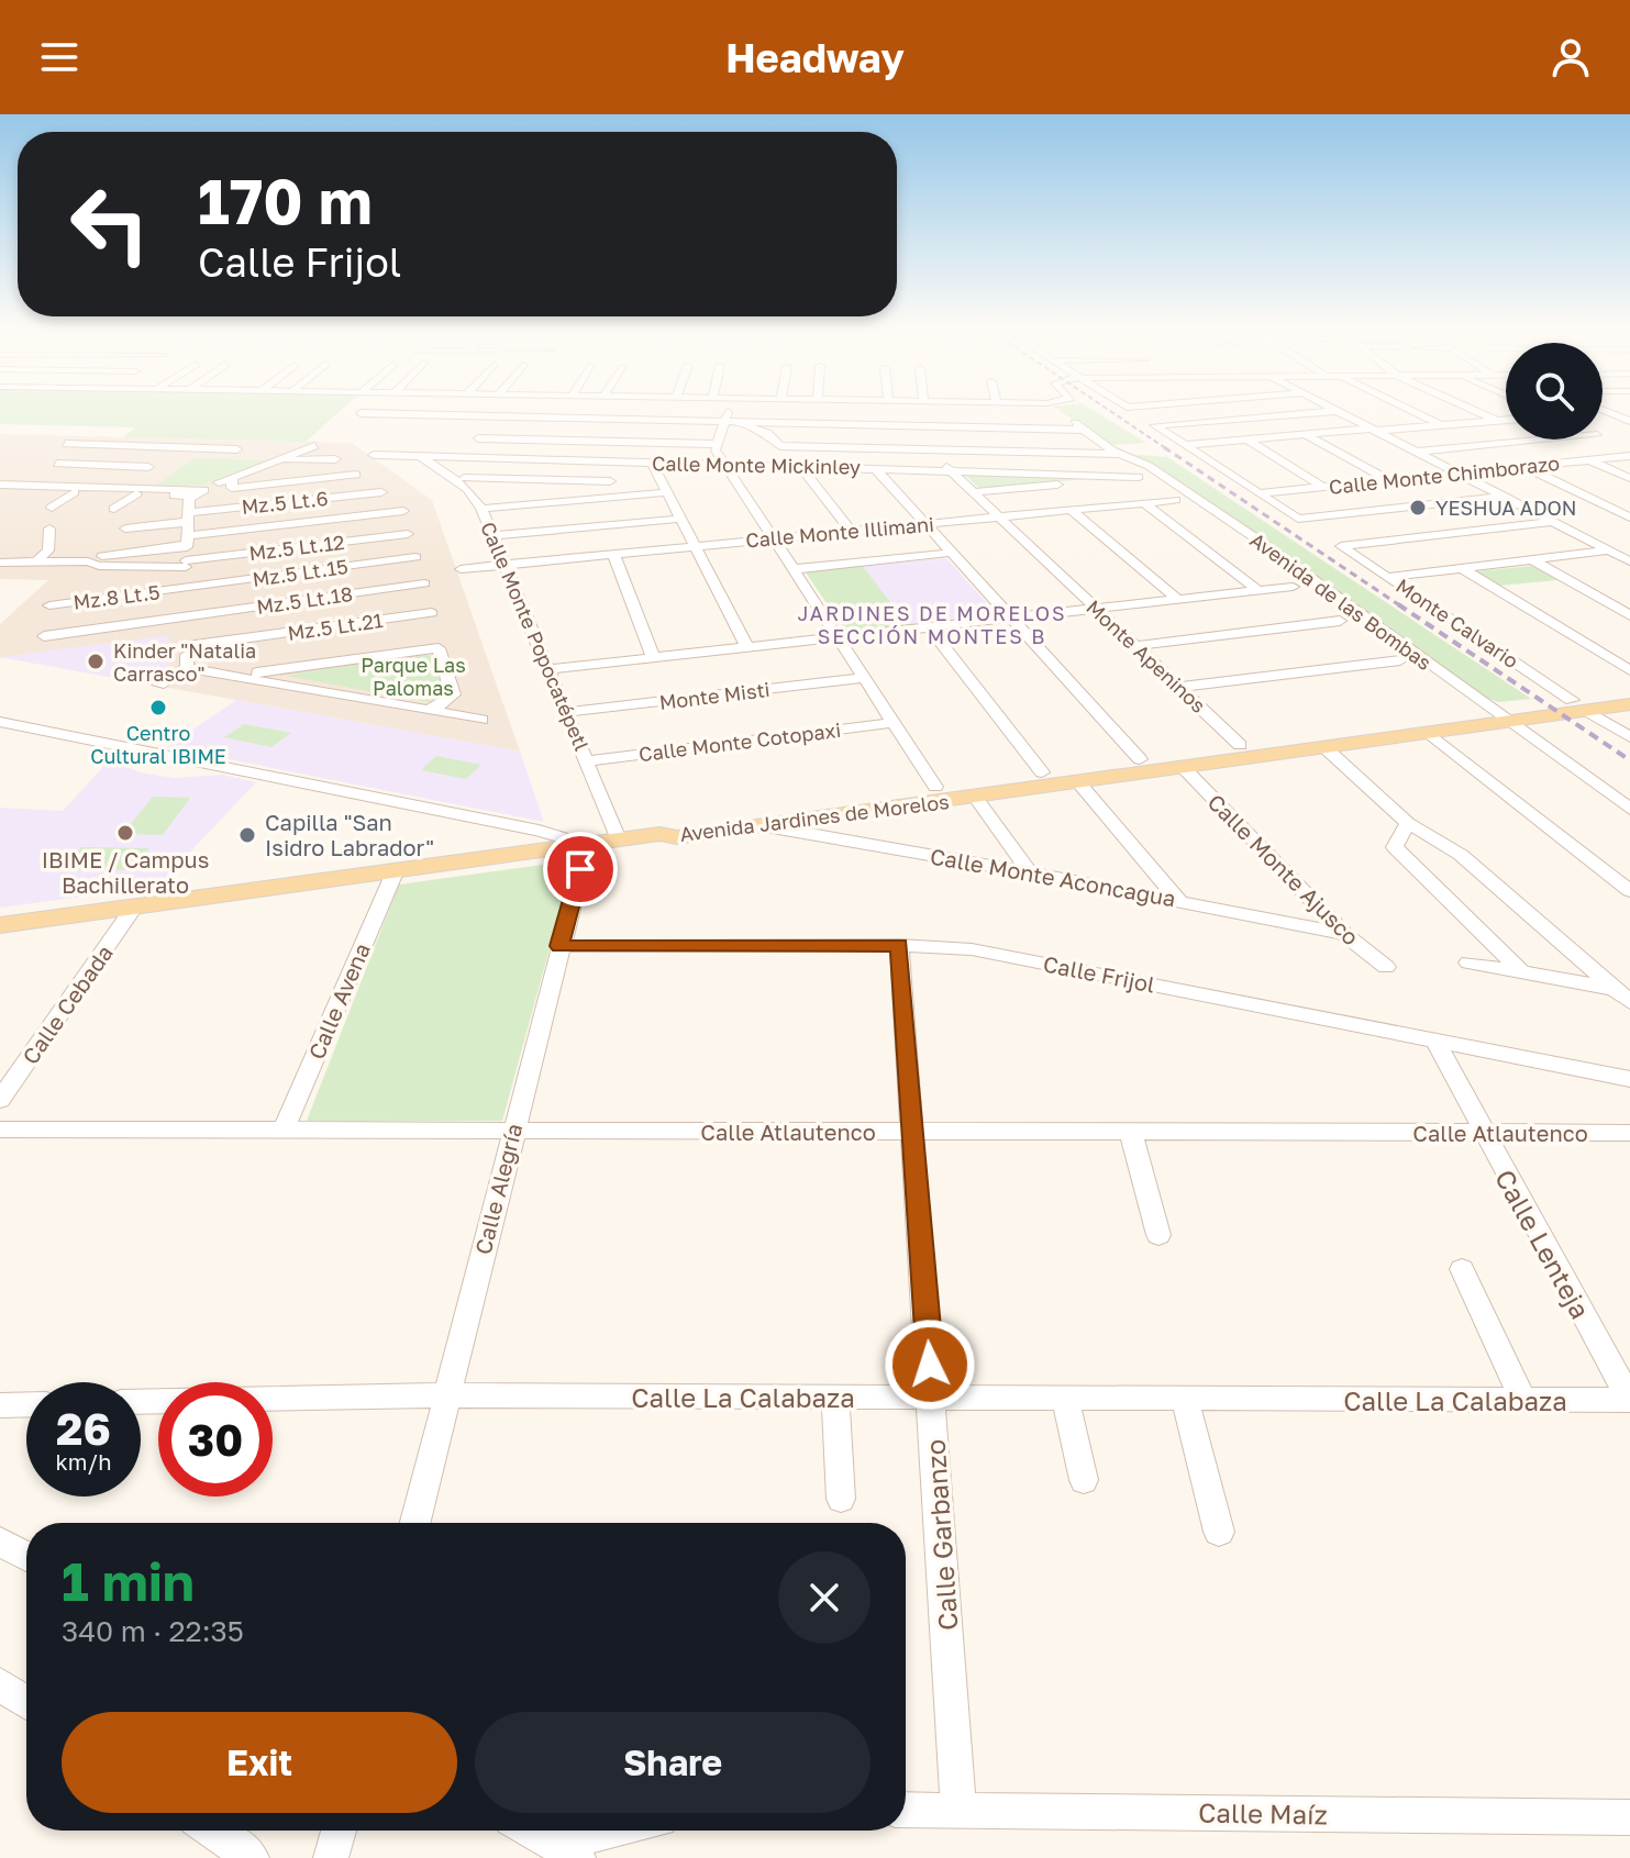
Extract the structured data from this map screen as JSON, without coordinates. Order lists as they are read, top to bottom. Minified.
{"streets":{"main road":["Avenida Jardines de Morelos"],"street":["Calle Monte Mickinley","Calle Monte Chimborazo","Mz.5 Lt.6","Calle Monte Illimani","Mz.5 Lt.12","Mz.5 Lt.15","Mz.8 Lt.5","Mz.5 Lt.18","Avenida de las Bombas","Monte Calvario","Mz.5 Lt.21","Calle Monte Popocatépetl","Monte Apeninos","Monte Misti","Calle Monte Cotopaxi","Calle Monte Ajusco","Calle Monte Aconcagua","Calle Frijol","Calle Avena","Calle Cebada","Calle Atlautenco","Calle Alegría","Calle Lenteja","Calle La Calabaza","Calle Garbanzo","Calle Maíz"]},"crossings":[["Calle Monte Mickinley","Calle Monte Popocatépetl"],["Calle Monte Mickinley","Monte Apeninos"],["Mz.5 Lt.6","Mz.5 Lt.12"],["Calle Monte Illimani","Calle Monte Popocatépetl"],["Calle Monte Illimani","Monte Apeninos"],["Mz.5 Lt.15","Mz.8 Lt.5"],["Avenida de las Bombas","Avenida Jardines de Morelos"],["Monte Calvario","Avenida Jardines de Morelos"],["Calle Monte Popocatépetl","Monte Misti"],["Calle Monte Popocatépetl","Calle Monte Cotopaxi"],["Monte Apeninos","Avenida Jardines de Morelos"],["Avenida Jardines de Morelos","Calle Monte Ajusco"],["Avenida Jardines de Morelos","Calle Monte Aconcagua"],["Calle Monte Ajusco","Calle Monte Aconcagua"],["Calle Frijol","Calle Alegría"],["Calle Frijol","Calle Lenteja"],["Calle Frijol","Calle Garbanzo"],["Calle Avena","Calle Atlautenco"],["Calle Atlautenco","Calle Alegría"],["Calle Atlautenco","Calle Lenteja"],["Calle Atlautenco","Calle Garbanzo"],["Calle Alegría","Calle La Calabaza"],["Calle Lenteja","Calle La Calabaza"],["Calle La Calabaza","Calle Garbanzo"],["Calle Garbanzo","Calle Maíz"]],"districts":["JARDINES DE MORELOS SECCIÓN MONTES B"],"parks":["Parque Las Palomas"],"places":["YESHUA ADON","Kinder \"Natalia Carrasco\"","Centro Cultural IBIME","IBIME / Campus Bachillerato","Capilla \"San Isidro Labrador\""],"page":{"header":"Headway","turn":["170 m","Calle Frijol"],"speed":"26 km/h","limit":"30","heading":["1 min","340 m · 22:35"],"buttons":["Exit","Share"]}}
